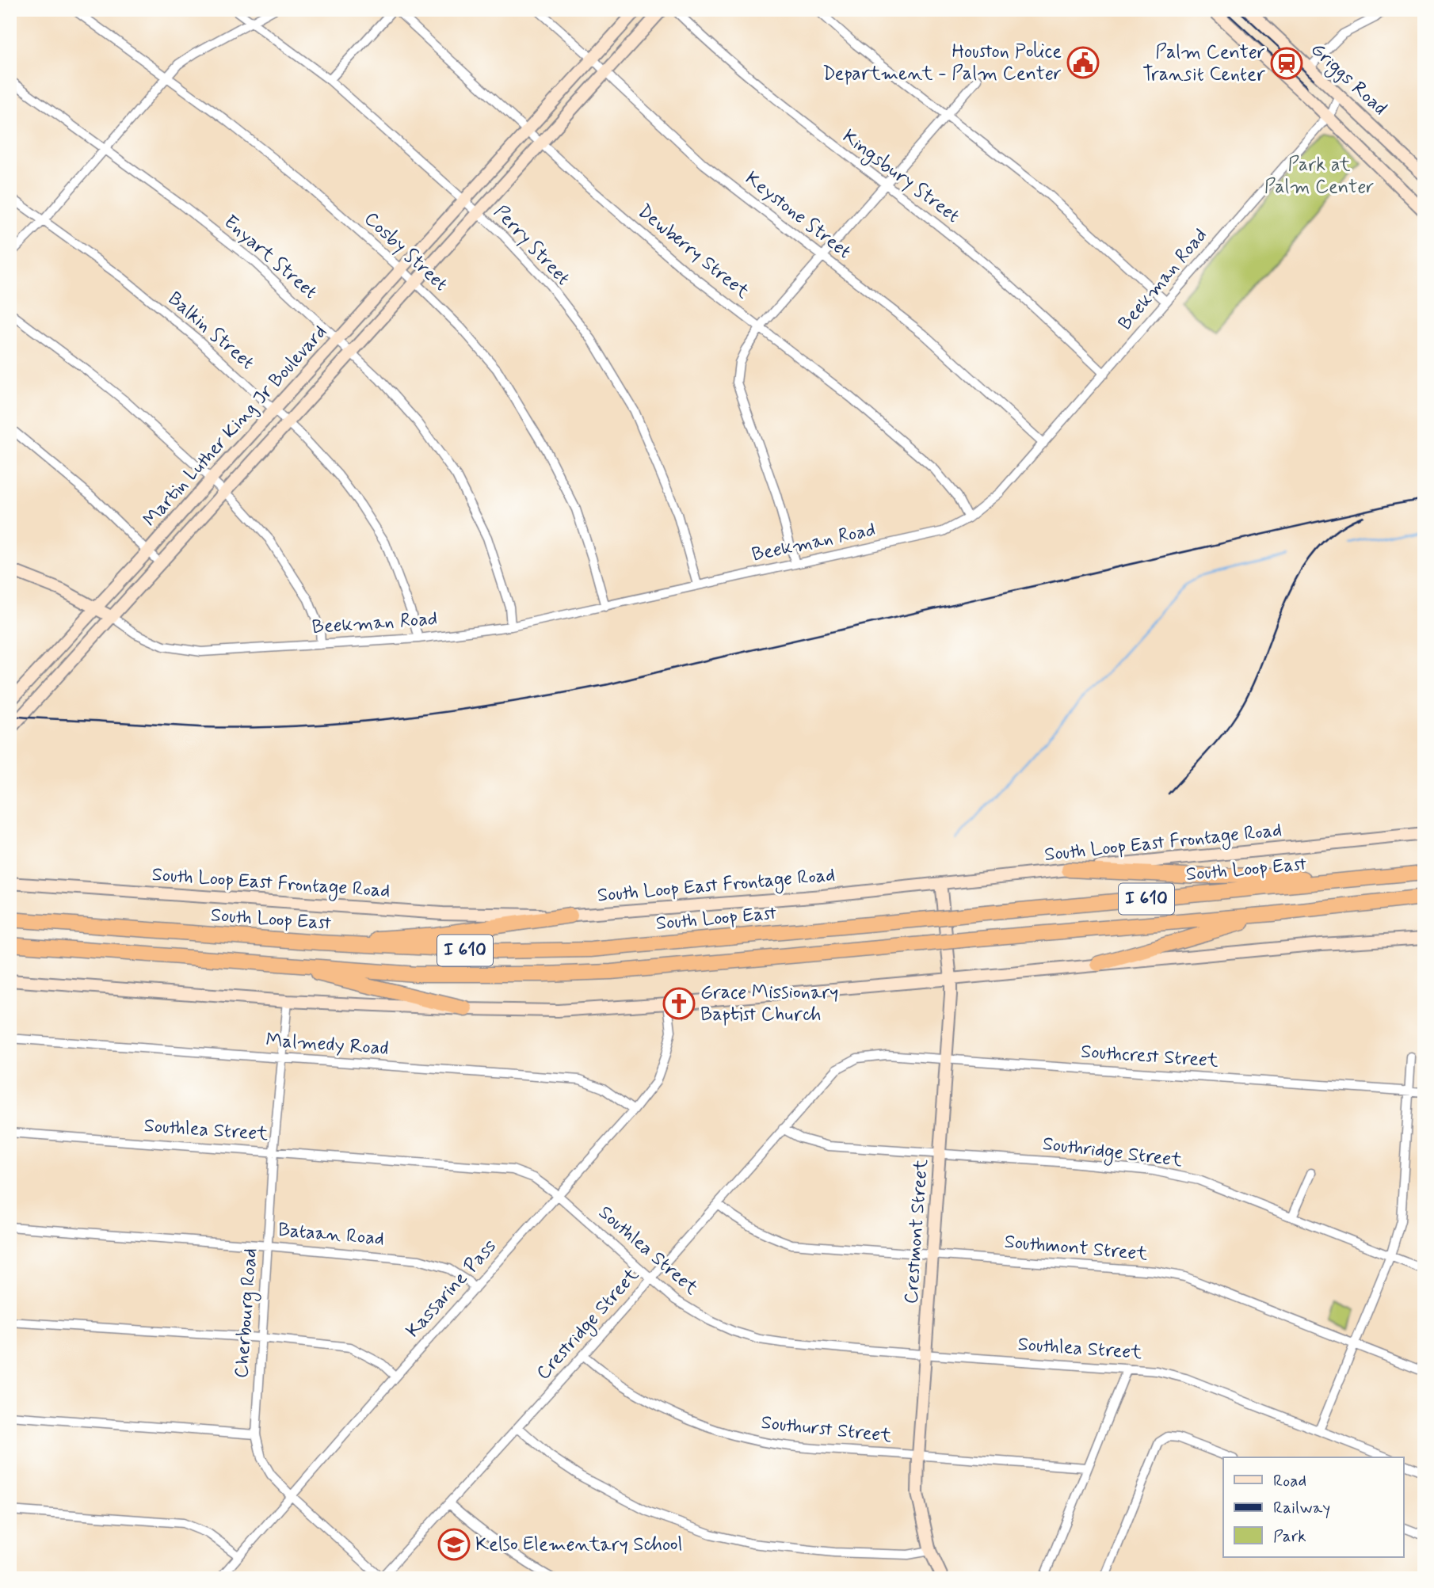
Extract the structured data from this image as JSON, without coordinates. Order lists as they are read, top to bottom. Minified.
{"streets":{"highway":["South Loop East","I 610"],"main road":["Griggs Road","Martin Luther King Jr Boulevard","South Loop East Frontage Road","Crestmont Street"],"street":["Kingsbury Street","Keystone Street","Perry Street","Cosby Street","Dewberry Street","Enyart Street","Beekman Road","Balkin Street","Malmedy Road","Southcrest Street","Southlea Street","Southridge Street","Bataan Road","Southmont Street","Kassarine Pass","Cherbourg Road","Crestridge Street","Southurst Street"]},"crossings":[["Griggs Road","Beekman Road"],["Kingsbury Street","Beekman Road"],["Keystone Street","Beekman Road"],["Keystone Street","Martin Luther King Jr Boulevard"],["Perry Street","Beekman Road"],["Perry Street","Martin Luther King Jr Boulevard"],["Cosby Street","Beekman Road"],["Cosby Street","Martin Luther King Jr Boulevard"],["Dewberry Street","Beekman Road"],["Dewberry Street","Martin Luther King Jr Boulevard"],["Enyart Street","Beekman Road"],["Enyart Street","Martin Luther King Jr Boulevard"],["Beekman Road","Balkin Street"],["Beekman Road","Martin Luther King Jr Boulevard"],["Balkin Street","Martin Luther King Jr Boulevard"],["South Loop East Frontage Road","Crestmont Street"],["Malmedy Road","Kassarine Pass"],["Malmedy Road","Cherbourg Road"],["Southcrest Street","Crestmont Street"],["Southcrest Street","Crestridge Street"],["Southlea Street","Crestmont Street"],["Southlea Street","Kassarine Pass"],["Southlea Street","Cherbourg Road"],["Southlea Street","Crestridge Street"],["Southridge Street","Crestmont Street"],["Southridge Street","Crestridge Street"],["Crestmont Street","Southmont Street"],["Crestmont Street","Southurst Street"],["Bataan Road","Kassarine Pass"],["Bataan Road","Cherbourg Road"],["Southmont Street","Crestridge Street"],["Kassarine Pass","Cherbourg Road"],["Cherbourg Road","Crestridge Street"],["Crestridge Street","Southurst Street"]],"parks":["Park at Palm Center"],"places":{"public building":["Houston Police Department - Palm Center"],"station":["Palm Center Transit Center"],"church":["Grace Missionary Baptist Church"],"school or university":["Kelso Elementary School"]},"legend":["Road","Railway","Park"]}
